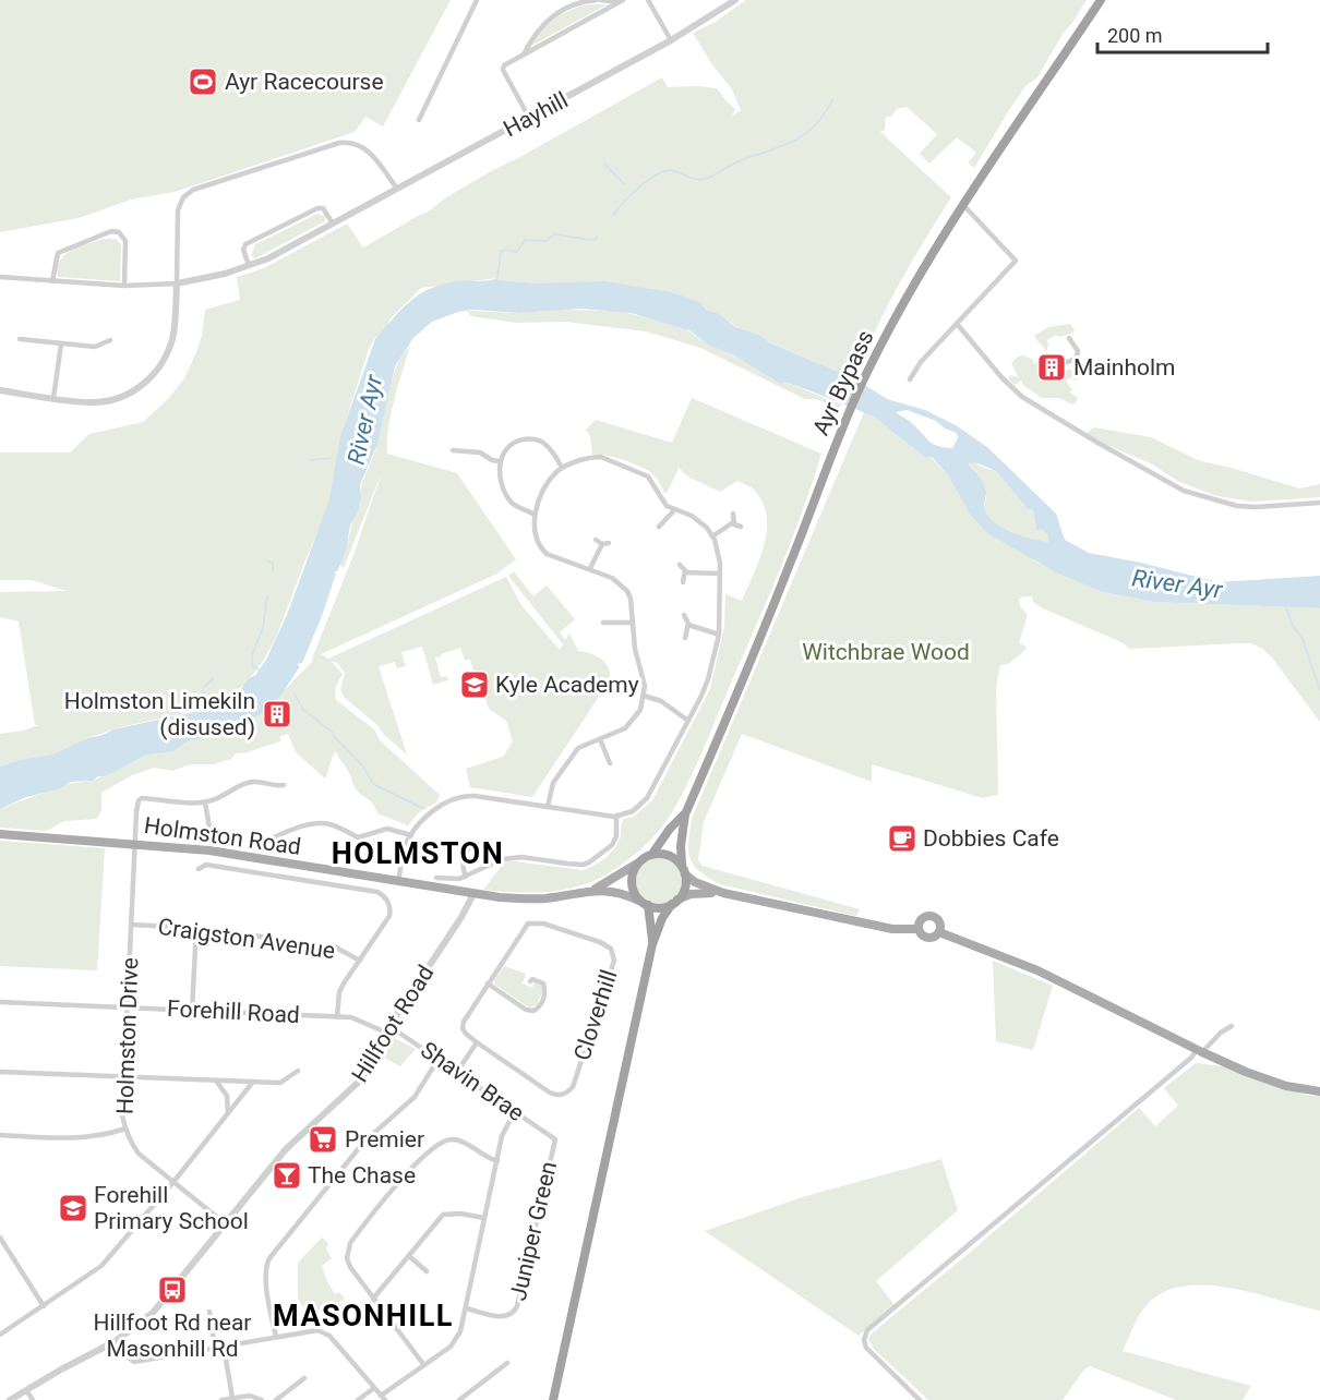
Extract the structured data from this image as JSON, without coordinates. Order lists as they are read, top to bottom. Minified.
{"streets":{"highway":["Ayr Bypass"],"main road":["Holmston Road"],"street":["Hayhill","Craigston Avenue","Forehill Road","Cloverhill","Hillfoot Road","Holmston Drive","Shavin Brae","Juniper Green"]},"crossings":[["Holmston Road","Craigston Avenue"],["Holmston Road","Hillfoot Road"],["Holmston Road","Holmston Drive"],["Craigston Avenue","Holmston Drive"],["Forehill Road","Hillfoot Road"],["Forehill Road","Holmston Drive"],["Forehill Road","Shavin Brae"],["Hillfoot Road","Holmston Drive"],["Hillfoot Road","Shavin Brae"],["Shavin Brae","Juniper Green"]],"districts":["HOLMSTON","MASONHILL"],"water":["River Ayr"],"parks":["Witchbrae Wood"],"places":{"sports":["Ayr Racecourse"],"building":["Mainholm","Holmston Limekiln (disused)"],"school or university":["Kyle Academy","Forehill Primary School"],"cafe":["Dobbies Cafe"],"supermarket":["Premier"],"bar":["The Chase"],"bus stop":["Hillfoot Rd near Masonhill Rd"]},"scale_bar":"200 m"}
